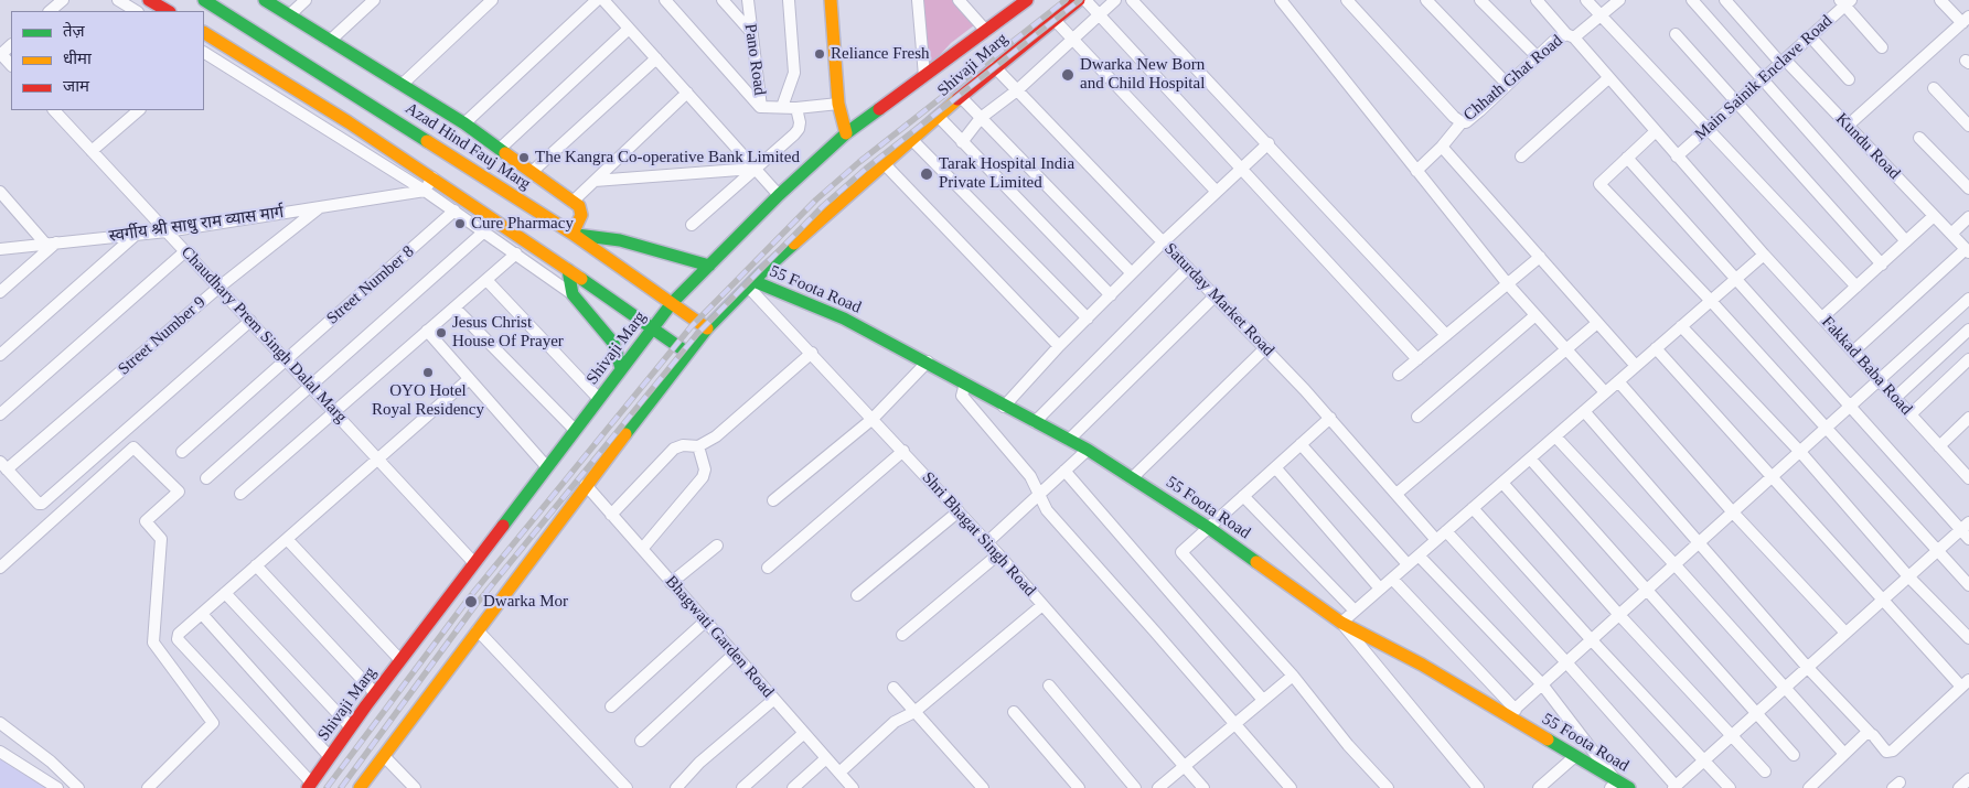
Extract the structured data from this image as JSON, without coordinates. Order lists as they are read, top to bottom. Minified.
{"streets":{"main road":["Shivaji Marg","Azad Hind Fauj Marg","55 Foota Road"],"street":["Pano Road","Chhath Ghat Road","Main Sainik Enclave Road","Kundu Road","स्वर्गीय श्री साधु राम व्यास मार्ग","Street Number 8","Saturday Market Road","Chaudhary Prem Singh Dalal Marg","Street Number 9","Fakkad Baba Road","Shri Bhagat Singh Road","Bhagwati Garden Road"]},"crossings":[["Shivaji Marg","Azad Hind Fauj Marg"],["Shivaji Marg","55 Foota Road"],["Shivaji Marg","Saturday Market Road"],["Shivaji Marg","Chaudhary Prem Singh Dalal Marg"],["Shivaji Marg","Shri Bhagat Singh Road"],["Shivaji Marg","Bhagwati Garden Road"],["Chhath Ghat Road","Fakkad Baba Road"],["Main Sainik Enclave Road","Kundu Road"],["Main Sainik Enclave Road","Fakkad Baba Road"],["स्वर्गीय श्री साधु राम व्यास मार्ग","Chaudhary Prem Singh Dalal Marg"],["स्वर्गीय श्री साधु राम व्यास मार्ग","Street Number 9"],["Street Number 8","Chaudhary Prem Singh Dalal Marg"],["55 Foota Road","Shri Bhagat Singh Road"],["Chaudhary Prem Singh Dalal Marg","Street Number 9"]],"places":["Reliance Fresh","Dwarka New Born and Child Hospital","The Kangra Co-operative Bank Limited","Tarak Hospital India Private Limited","Cure Pharmacy","Jesus Christ House Of Prayer","OYO Hotel Royal Residency","Dwarka Mor"],"legend":["तेज़","धीमा","जाम"]}
